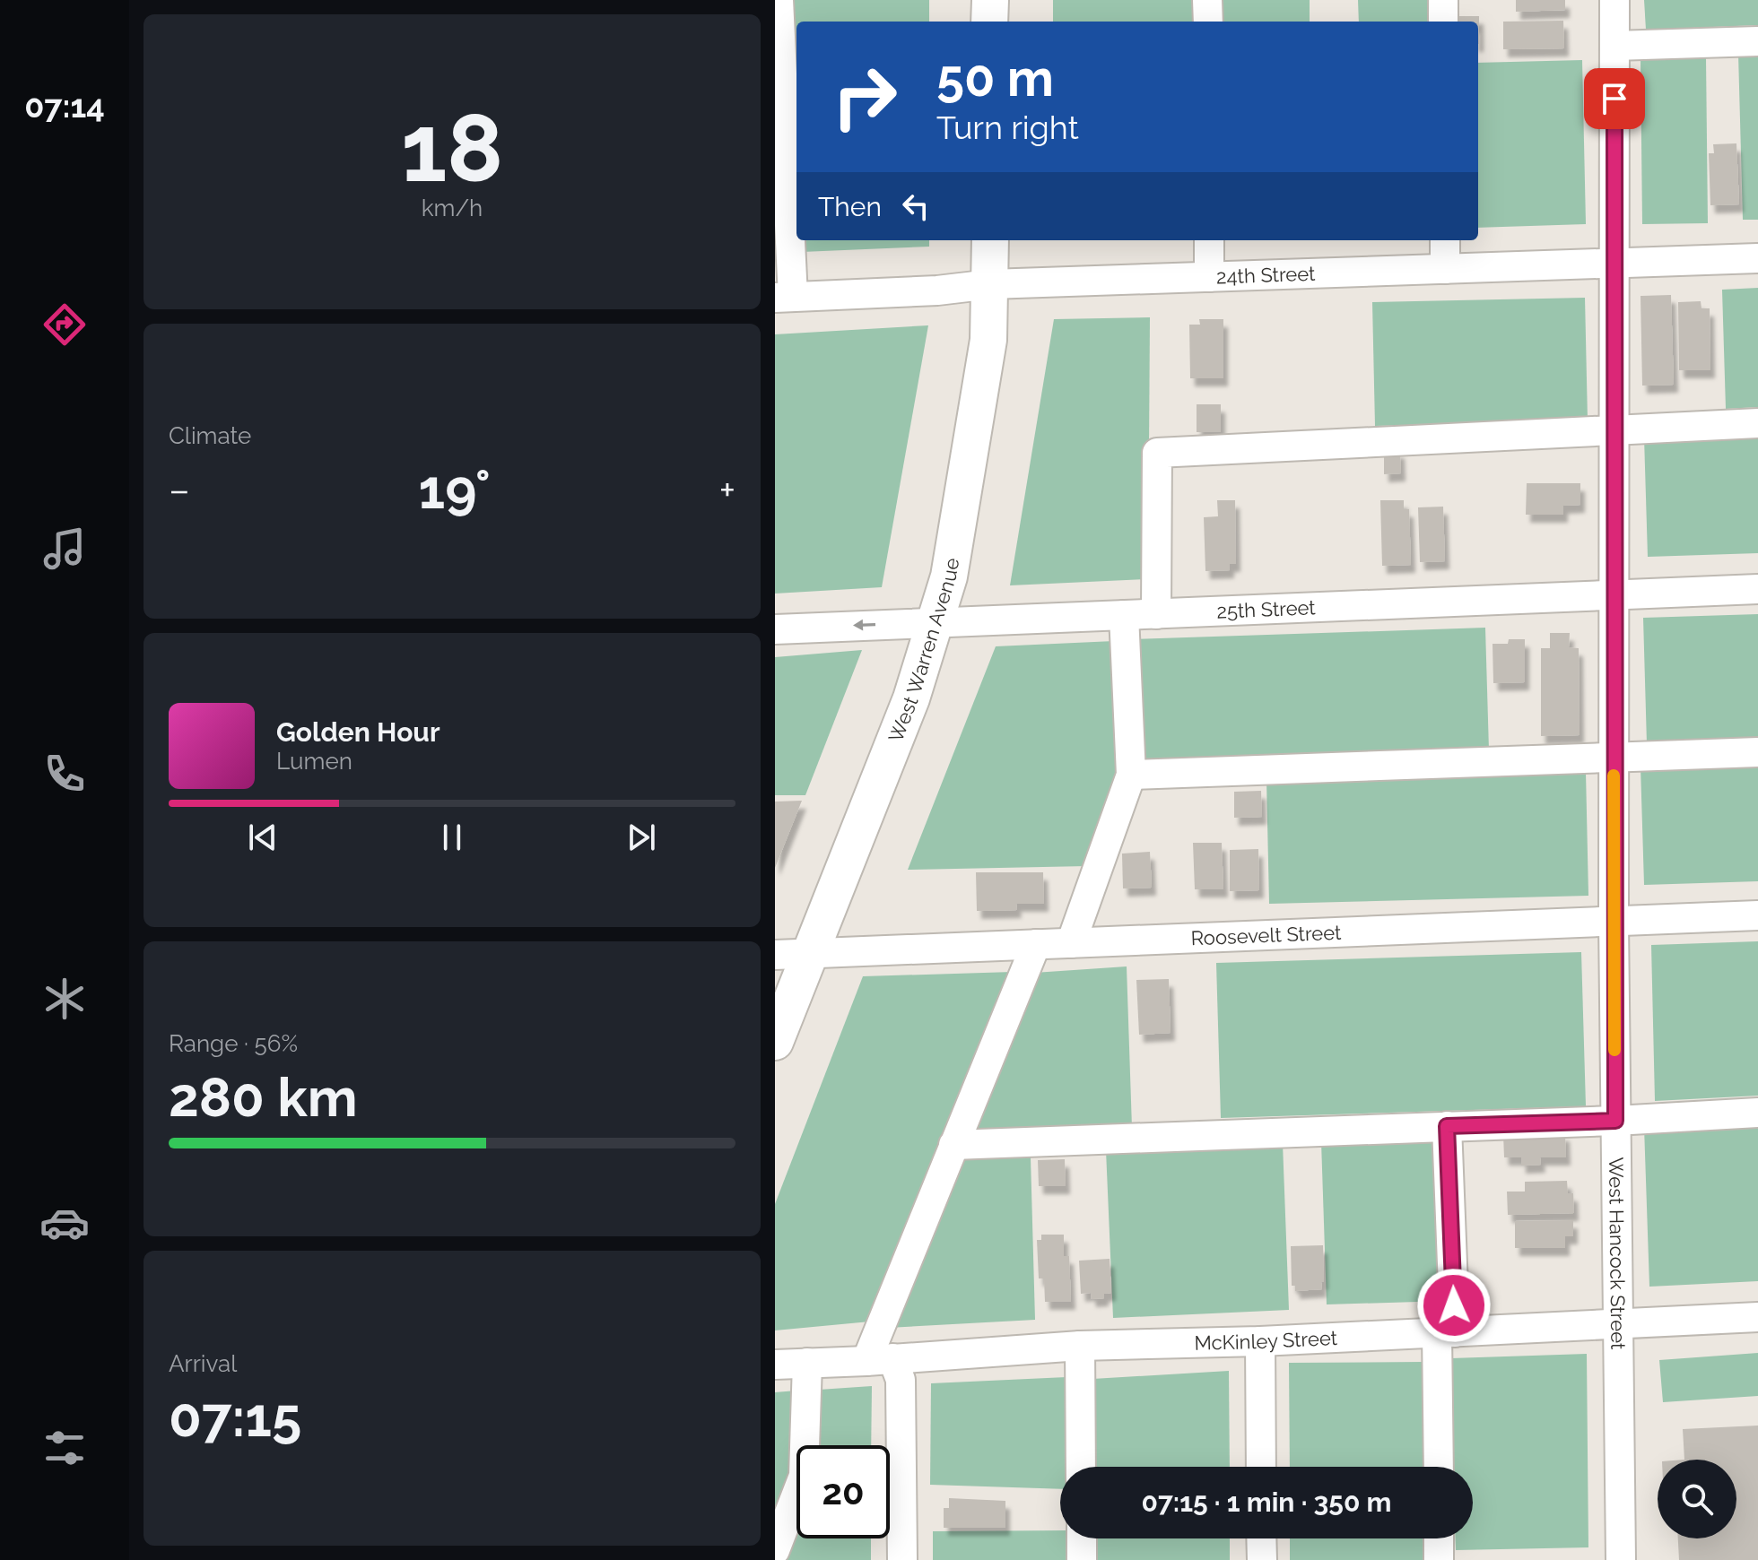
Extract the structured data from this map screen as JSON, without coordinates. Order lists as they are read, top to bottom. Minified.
{"streets":{"main road":["West Warren Avenue"],"street":["24th Street","25th Street","Roosevelt Street","West Hancock Street","McKinley Street"]},"crossings":[["24th Street","West Warren Avenue"],["24th Street","West Hancock Street"],["25th Street","West Warren Avenue"],["25th Street","West Hancock Street"],["West Warren Avenue","Roosevelt Street"],["Roosevelt Street","West Hancock Street"],["West Hancock Street","McKinley Street"]],"page":{"tabs":"07:14","tile":[["18","km/h"],"Climate",["Range · 56%","280 km"],["Arrival","07:15"]],"turn":["50 m","Turn right"],"then":"Then","heat":["−","19°","+"],"song":["Golden Hour","Lumen"],"limit":"20","trip":"07:15 · 1 min · 350 m"}}
